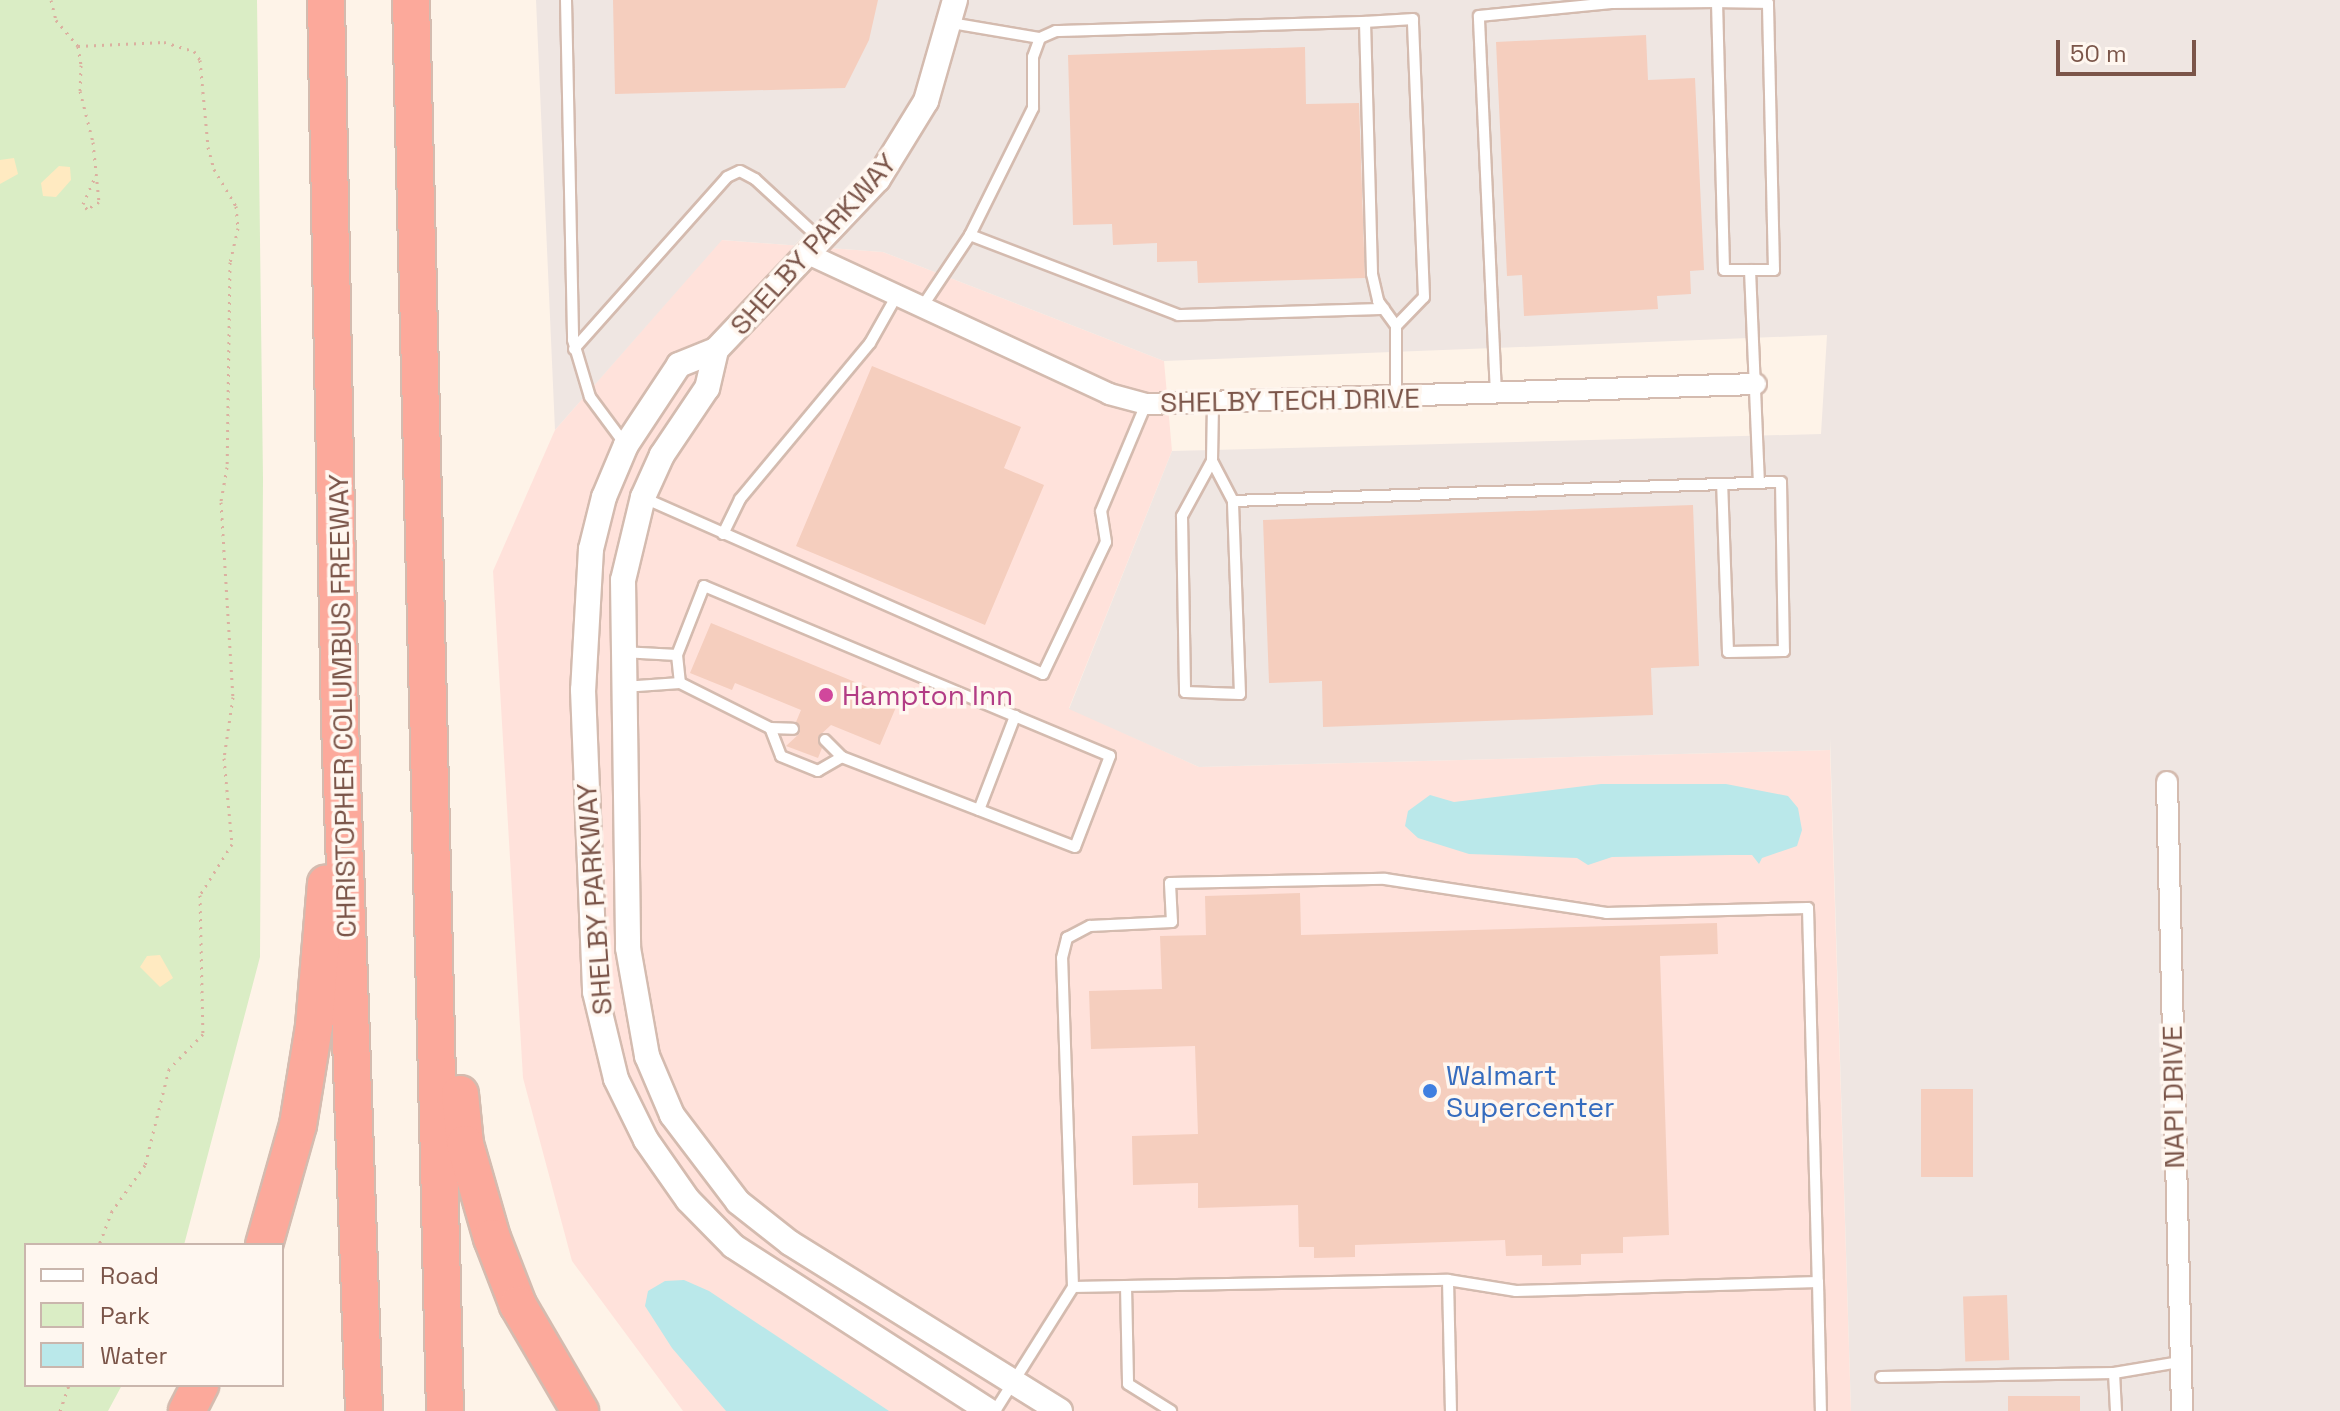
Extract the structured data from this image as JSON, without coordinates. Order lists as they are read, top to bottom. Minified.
{"streets":{"highway":["CHRISTOPHER COLUMBUS FREEWAY"],"street":["SHELBY PARKWAY","SHELBY TECH DRIVE","NAPI DRIVE"]},"crossings":[["SHELBY PARKWAY","SHELBY TECH DRIVE"]],"places":["Hampton Inn","Walmart Supercenter"],"legend":["Road","Park","Water"],"scale_bar":"50 m"}
